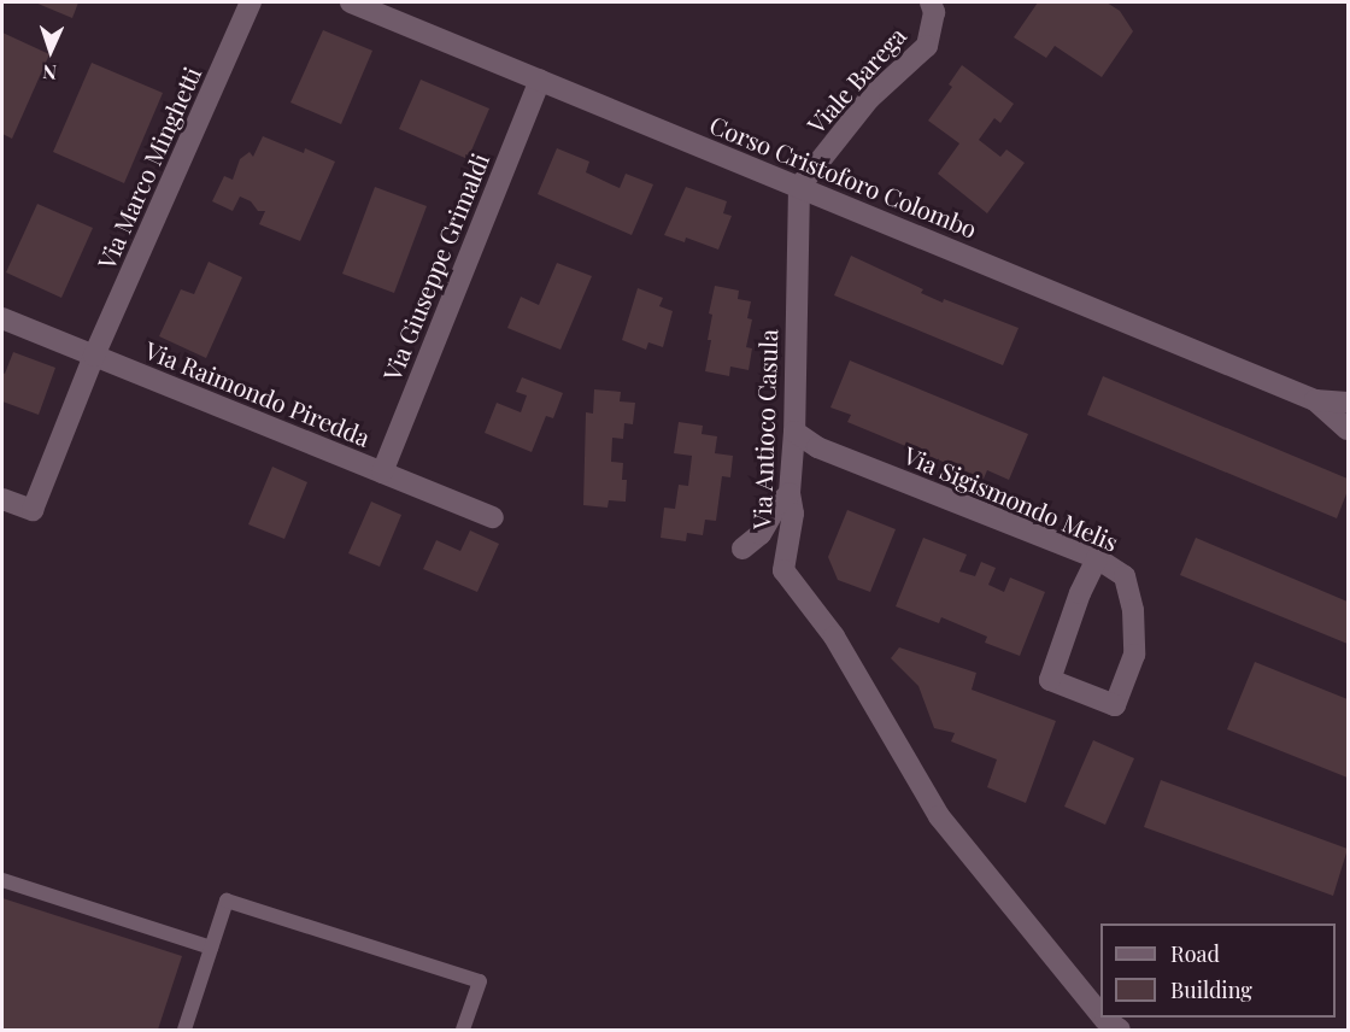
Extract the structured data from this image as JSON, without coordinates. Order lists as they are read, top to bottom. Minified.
{"streets":{"street":["Viale Barega","Via Marco Minghetti","Corso Cristoforo Colombo","Via Giuseppe Grimaldi","Via Raimondo Piredda","Via Antioco Casula","Via Sigismondo Melis"]},"crossings":[["Viale Barega","Corso Cristoforo Colombo"],["Viale Barega","Via Antioco Casula"],["Via Marco Minghetti","Via Raimondo Piredda"],["Corso Cristoforo Colombo","Via Giuseppe Grimaldi"],["Corso Cristoforo Colombo","Via Antioco Casula"],["Via Giuseppe Grimaldi","Via Raimondo Piredda"],["Via Antioco Casula","Via Sigismondo Melis"]],"legend":["Road","Building"],"north":"bottom"}
